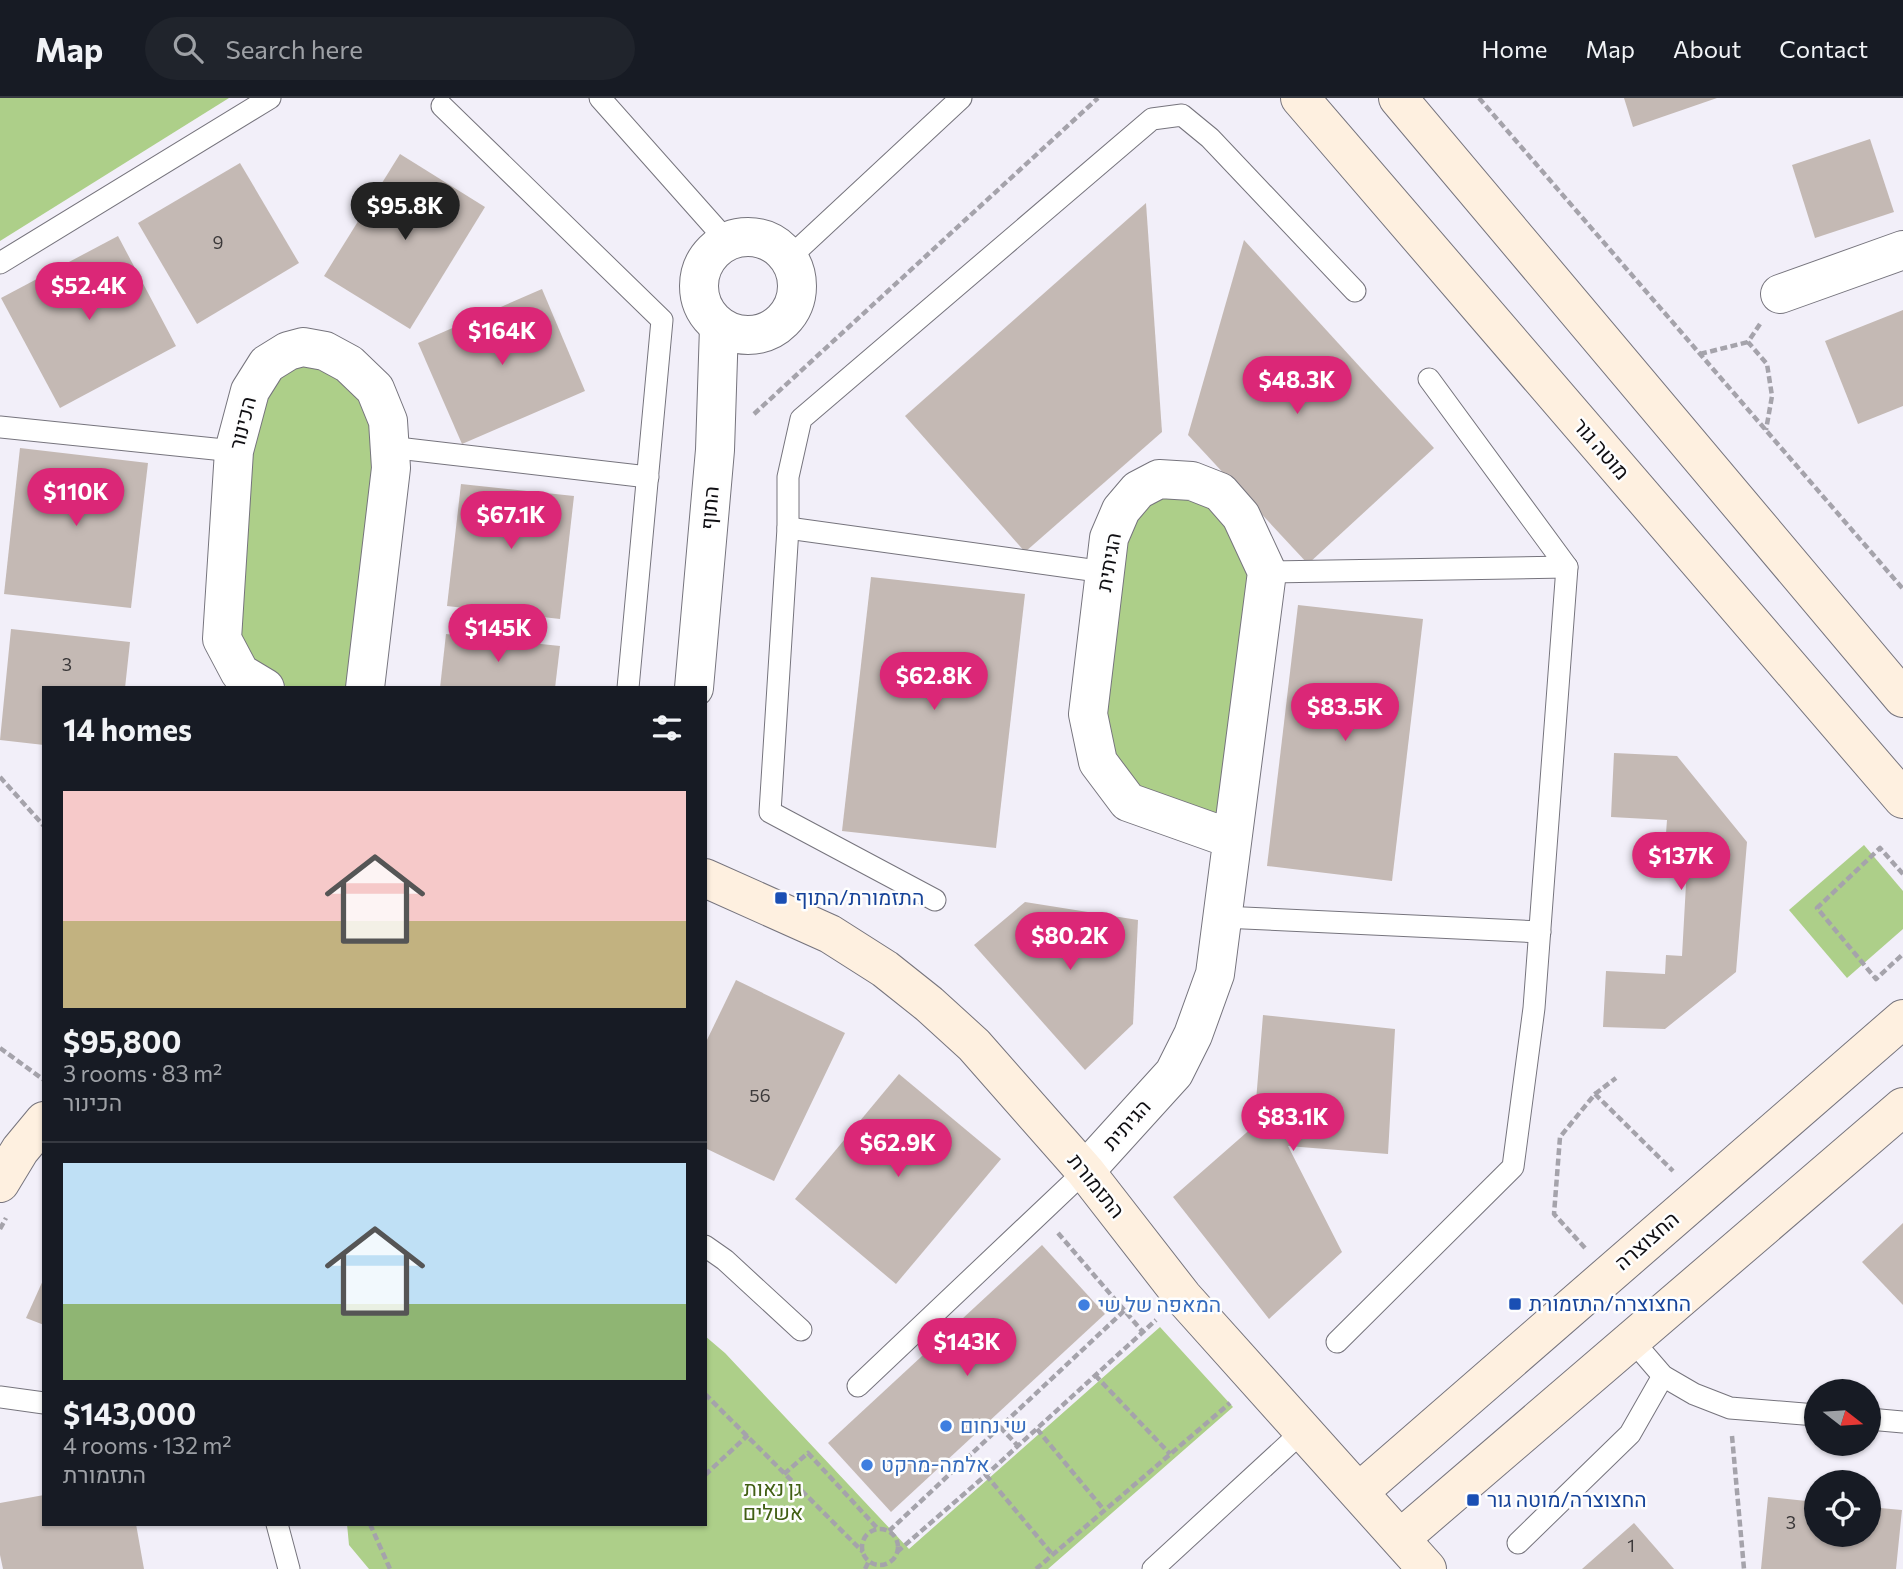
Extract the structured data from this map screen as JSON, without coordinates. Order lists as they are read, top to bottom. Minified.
{"streets":{"street":["הכינור","מוטה גור","התוף","הגיתית","התזמורת","החצוצרה"]},"crossings":[["הגיתית","התזמורת"],["התזמורת","החצוצרה"]],"parks":["גן נאות אשלים"],"places":{"transit":["התזמורת/התוף","החצוצרה/התזמורת","החצוצרה/מוטה גור"],"other":["המאפה של שי","שי נחום","אלמה-מרקט"]},"house_numbers":["9","3","56","3","1"],"north":"right","page":{"header":"Map","search":"Search here","nav":["Home","Map","About","Contact"],"price":["$95.8K","$52.4K","$164K","$48.3K","$110K","$67.1K","$145K","$62.8K","$83.5K","$137K","$80.2K","$83.1K","$62.9K","$143K"],"heading":"14 homes","list":[{"name":"$95,800","note":"3 rooms · 83 m² · הכינור"},{"name":"$143,000","note":"4 rooms · 132 m² · התזמורת"}]}}
